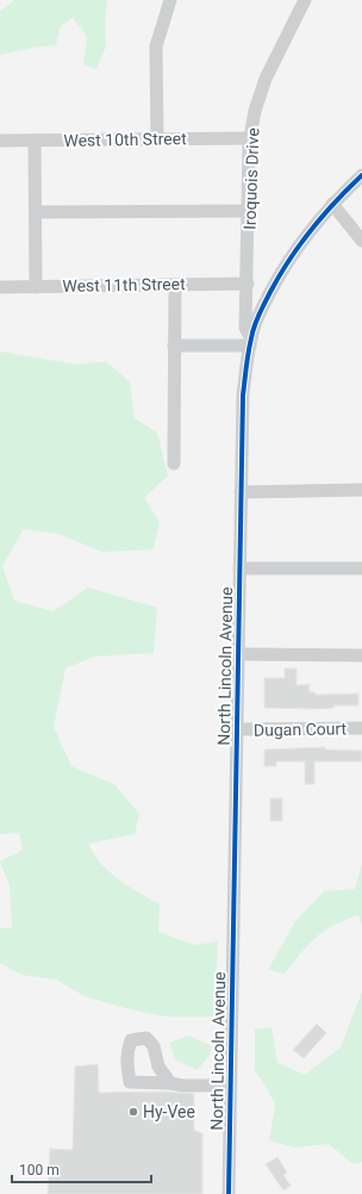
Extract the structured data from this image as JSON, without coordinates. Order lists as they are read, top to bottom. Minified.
{"streets":{"street":["West 10th Street","Iroquois Drive","West 11th Street","North Lincoln Avenue","Dugan Court"]},"crossings":[["West 10th Street","Iroquois Drive"],["Iroquois Drive","West 11th Street"],["Iroquois Drive","North Lincoln Avenue"],["North Lincoln Avenue","Dugan Court"]],"places":["Hy-Vee"],"scale_bar":"100 m"}
